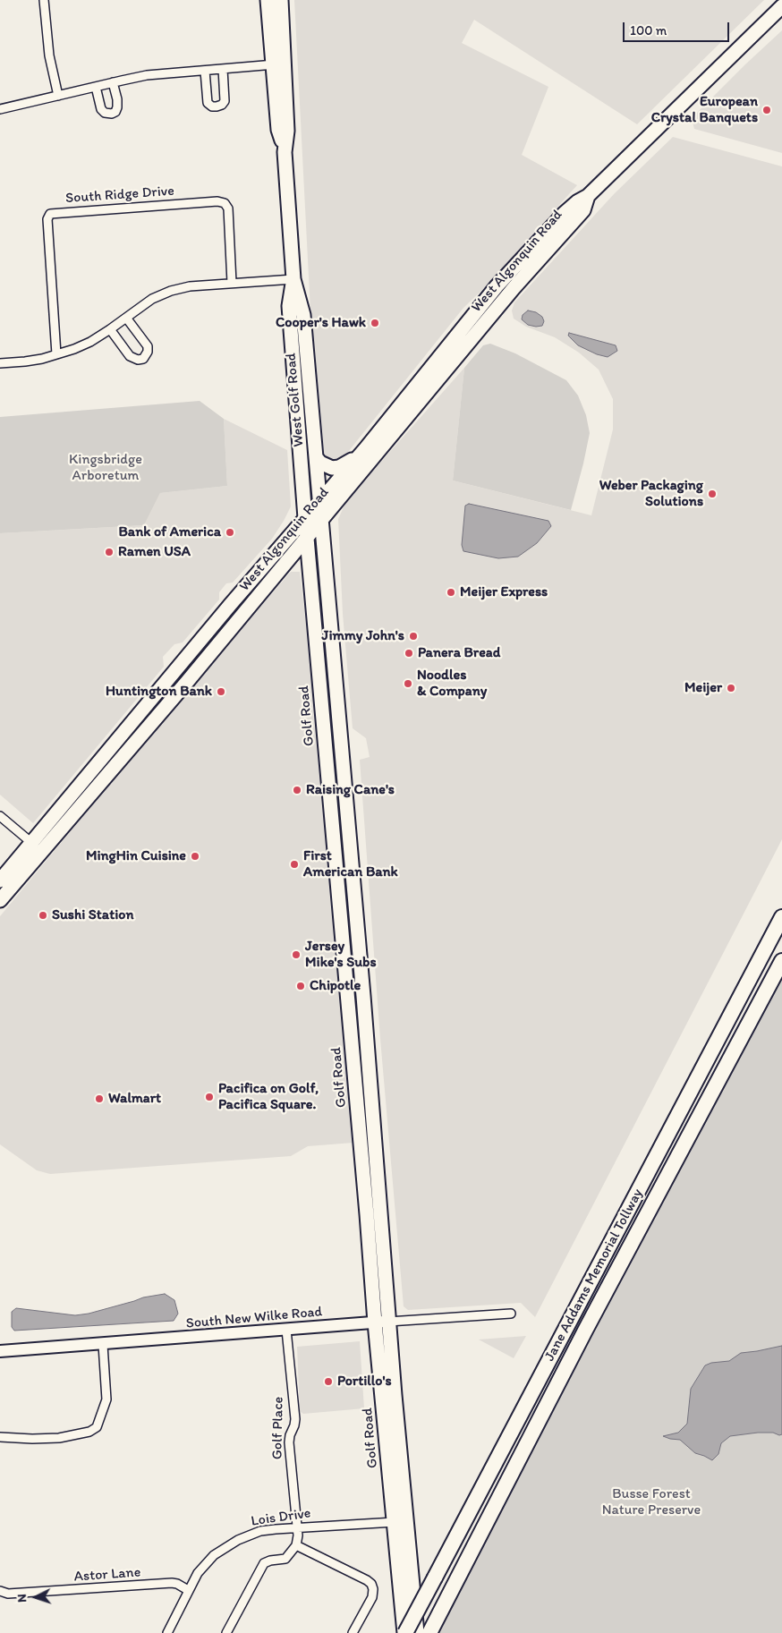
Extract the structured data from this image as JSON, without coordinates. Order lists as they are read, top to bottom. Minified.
{"streets":{"highway":["Jane Addams Memorial Tollway"],"main road":["West Algonquin Road","West Golf Road","Golf Road","South New Wilke Road"],"street":["South Ridge Drive","Golf Place","Lois Drive","Astor Lane"]},"crossings":[["West Algonquin Road","West Golf Road"],["West Algonquin Road","Golf Road"],["West Golf Road","Golf Road"],["Golf Road","Jane Addams Memorial Tollway"],["Golf Road","South New Wilke Road"],["Golf Road","Lois Drive"],["South New Wilke Road","Golf Place"],["Golf Place","Lois Drive"],["Lois Drive","Astor Lane"]],"parks":["Kingsbridge Arboretum","Busse Forest Nature Preserve"],"places":["European Crystal Banquets","Cooper's Hawk","Weber Packaging Solutions","Bank of America","Ramen USA","Meijer Express","Jimmy John's","Panera Bread","Noodles & Company","Meijer","Huntington Bank","Raising Cane's","MingHin Cuisine","First American Bank","Sushi Station","Jersey Mike's Subs","Chipotle","Pacifica on Golf, Pacifica Square.","Walmart","Portillo's"],"scale_bar":"100 m","north":"left"}
